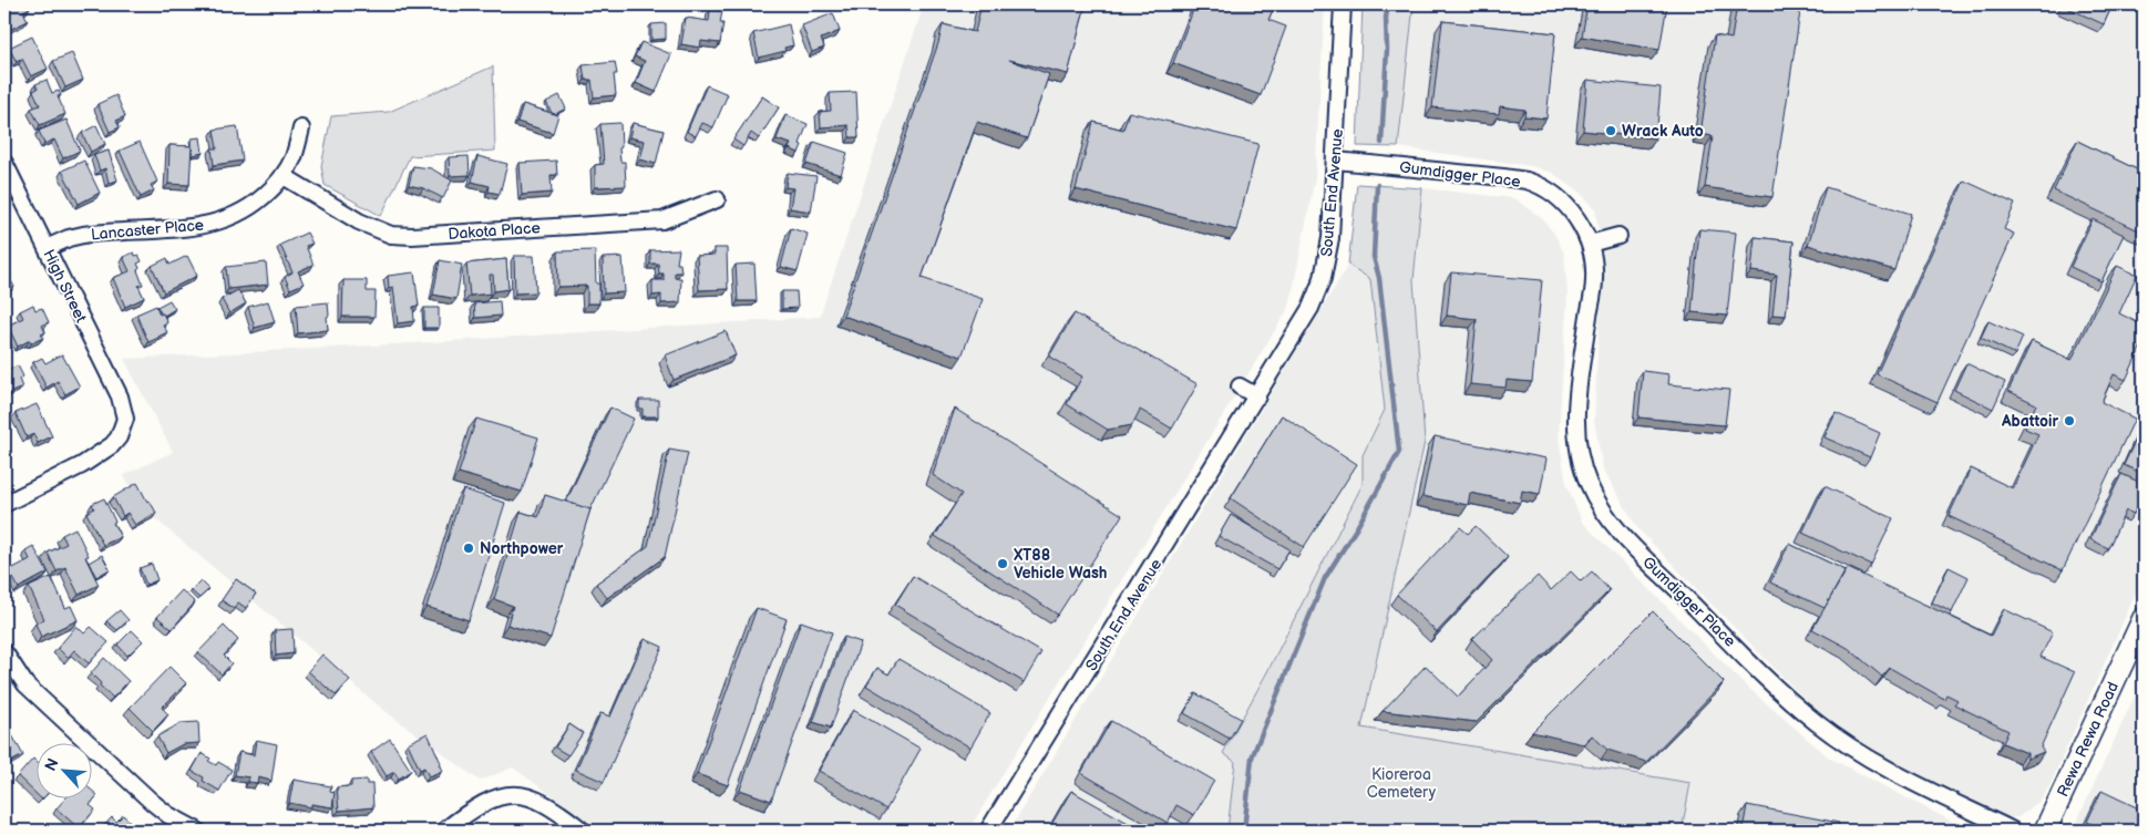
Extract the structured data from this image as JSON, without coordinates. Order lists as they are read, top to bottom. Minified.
{"streets":{"main road":["Rewa Rewa Road"],"street":["Gumdigger Place","South End Avenue","Lancaster Place","Dakota Place","High Street"]},"crossings":[["Gumdigger Place","South End Avenue"],["Lancaster Place","Dakota Place"],["Lancaster Place","High Street"]],"parks":["Kioreroa Cemetery"],"places":["Wrack Auto","Abattoir","Northpower","XT88 Vehicle Wash"],"north":"top left"}
